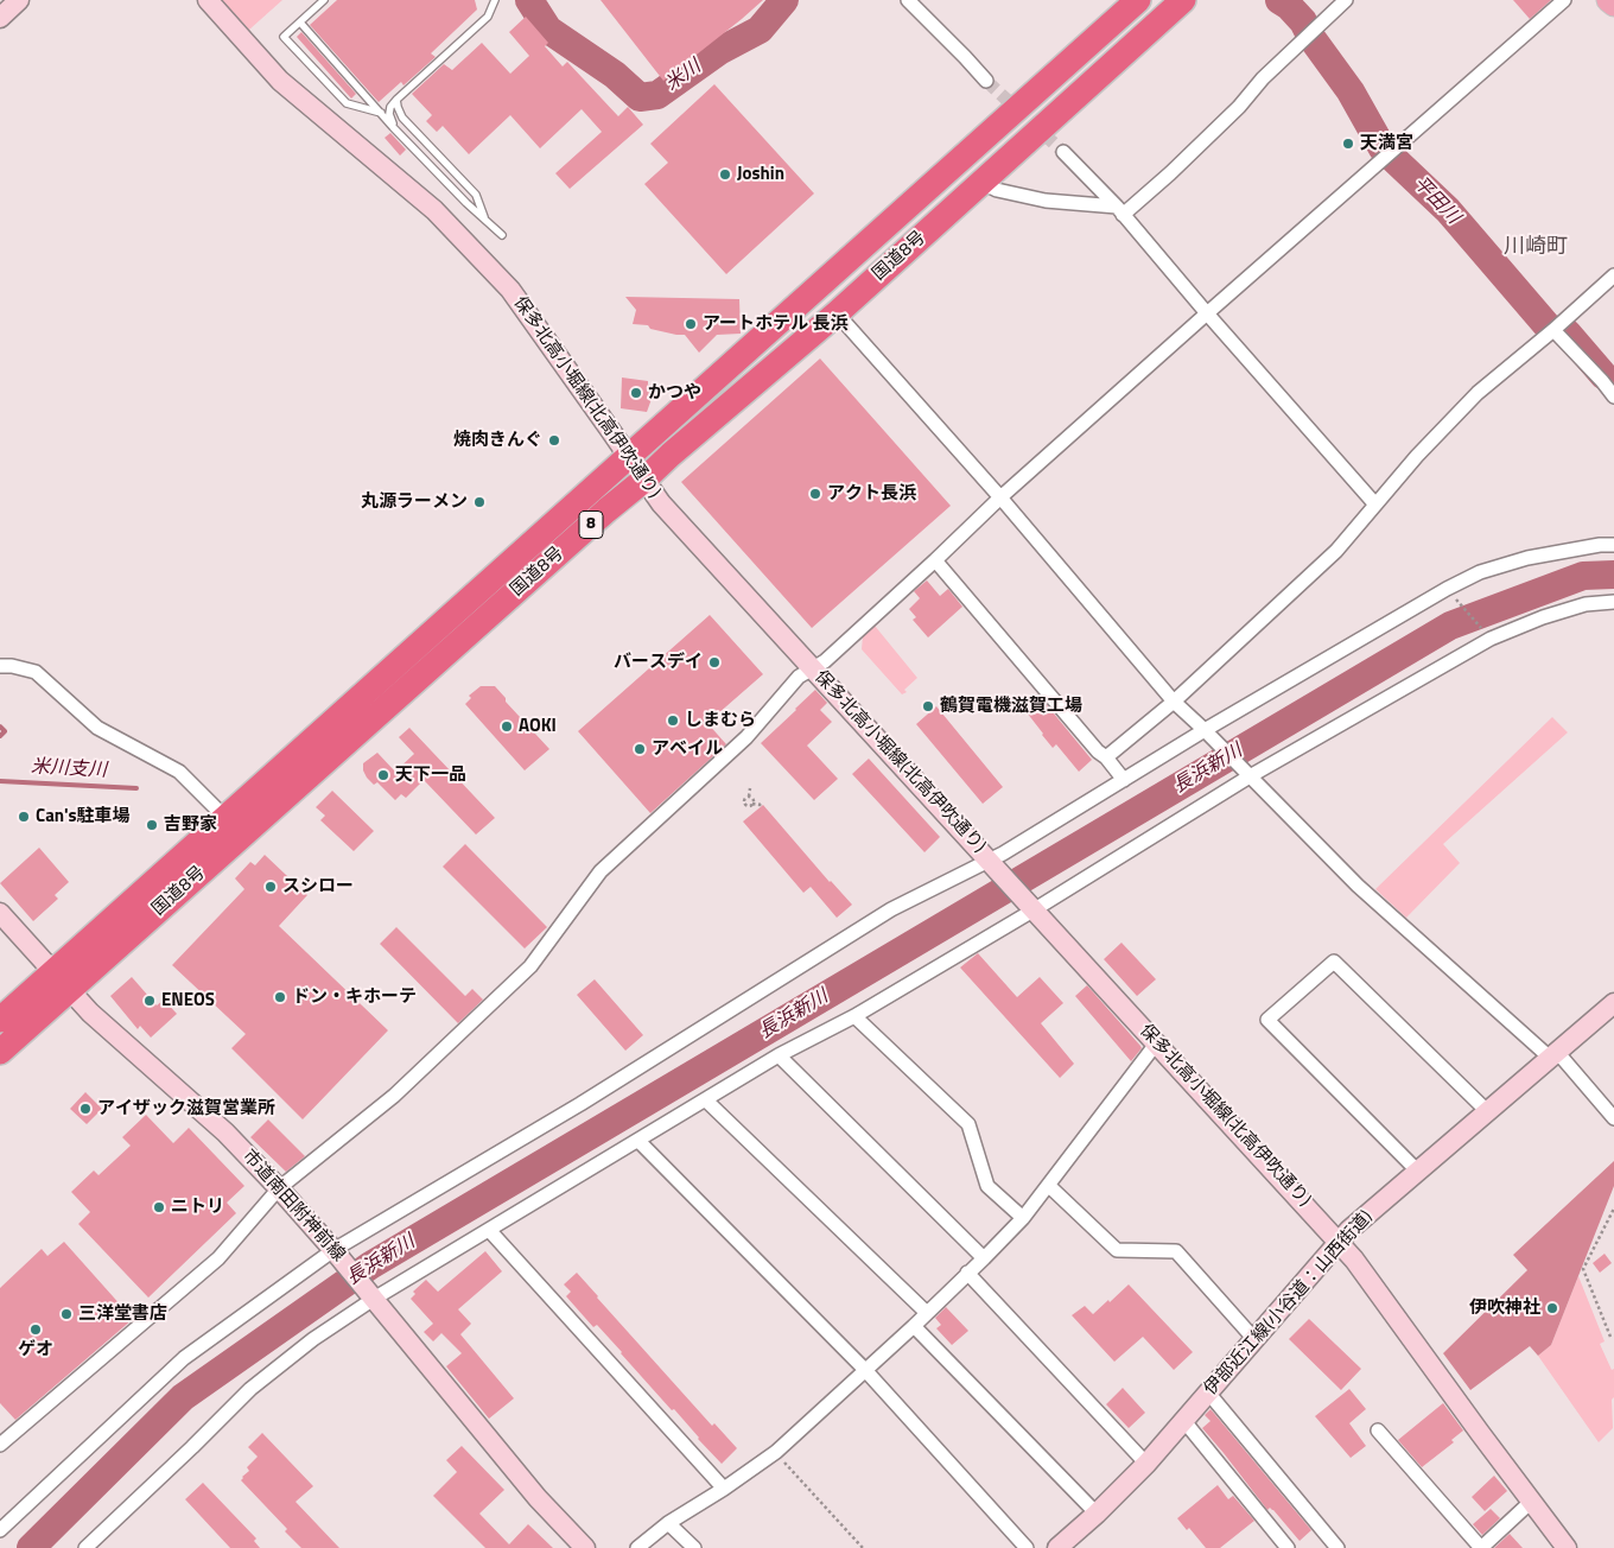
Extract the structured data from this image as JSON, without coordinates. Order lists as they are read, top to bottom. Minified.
{"streets":{"highway":["国道8号","8"],"street":["保多北高小堀線(北高伊吹通り)","市道南田附神前線","伊部近江線(小谷道：山西街道)"]},"crossings":[["国道8号","保多北高小堀線(北高伊吹通り)"],["国道8号","市道南田附神前線"],["保多北高小堀線(北高伊吹通り)","伊部近江線(小谷道：山西街道)"]],"districts":["川崎町"],"water":["米川","平田川","米川支川","長浜新川"],"places":["天満宮","Joshin","アートホテル 長浜","かつや","焼肉きんぐ","アクト長浜","丸源ラーメン","バースデイ","鶴賀電機滋賀工場","しまむら","AOKI","アベイル","天下一品","Can's駐車場","吉野家","スシロー","ドン・キホーテ","ENEOS","アイザック滋賀営業所","ニトリ","伊吹神社","三洋堂書店","ゲオ"]}
